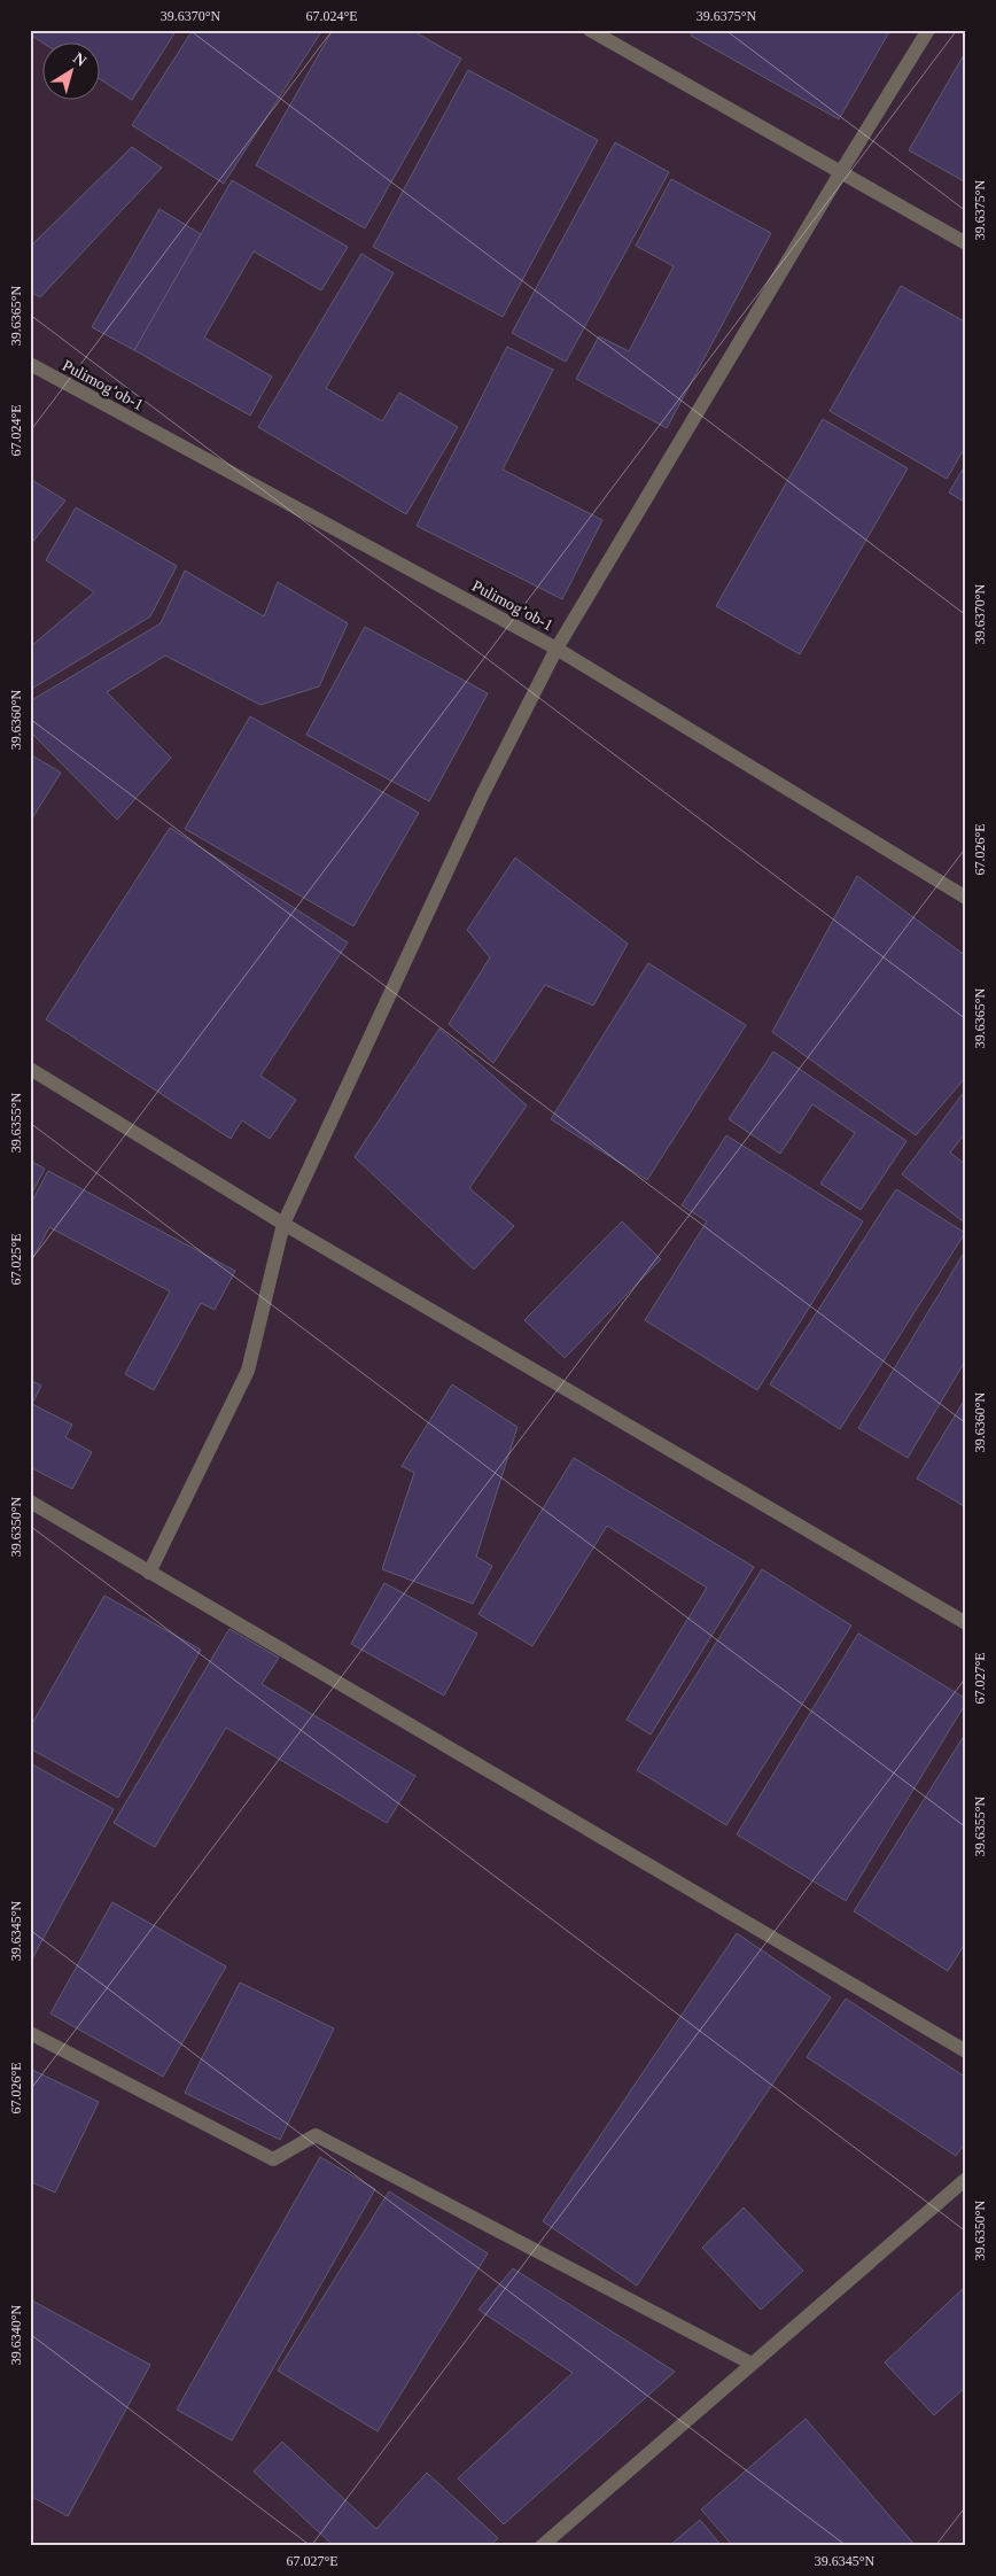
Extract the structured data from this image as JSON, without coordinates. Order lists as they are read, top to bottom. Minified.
{"streets":{"street":["Pulimog’ob-1"]},"north":"top right","coordinates":["39.6370°N","67.024°E","39.6375°N","39.6365°N","39.6360°N","67.026°E","39.6355°N","67.025°E","39.6350°N","67.027°E","39.6345°N","39.6340°N"]}
